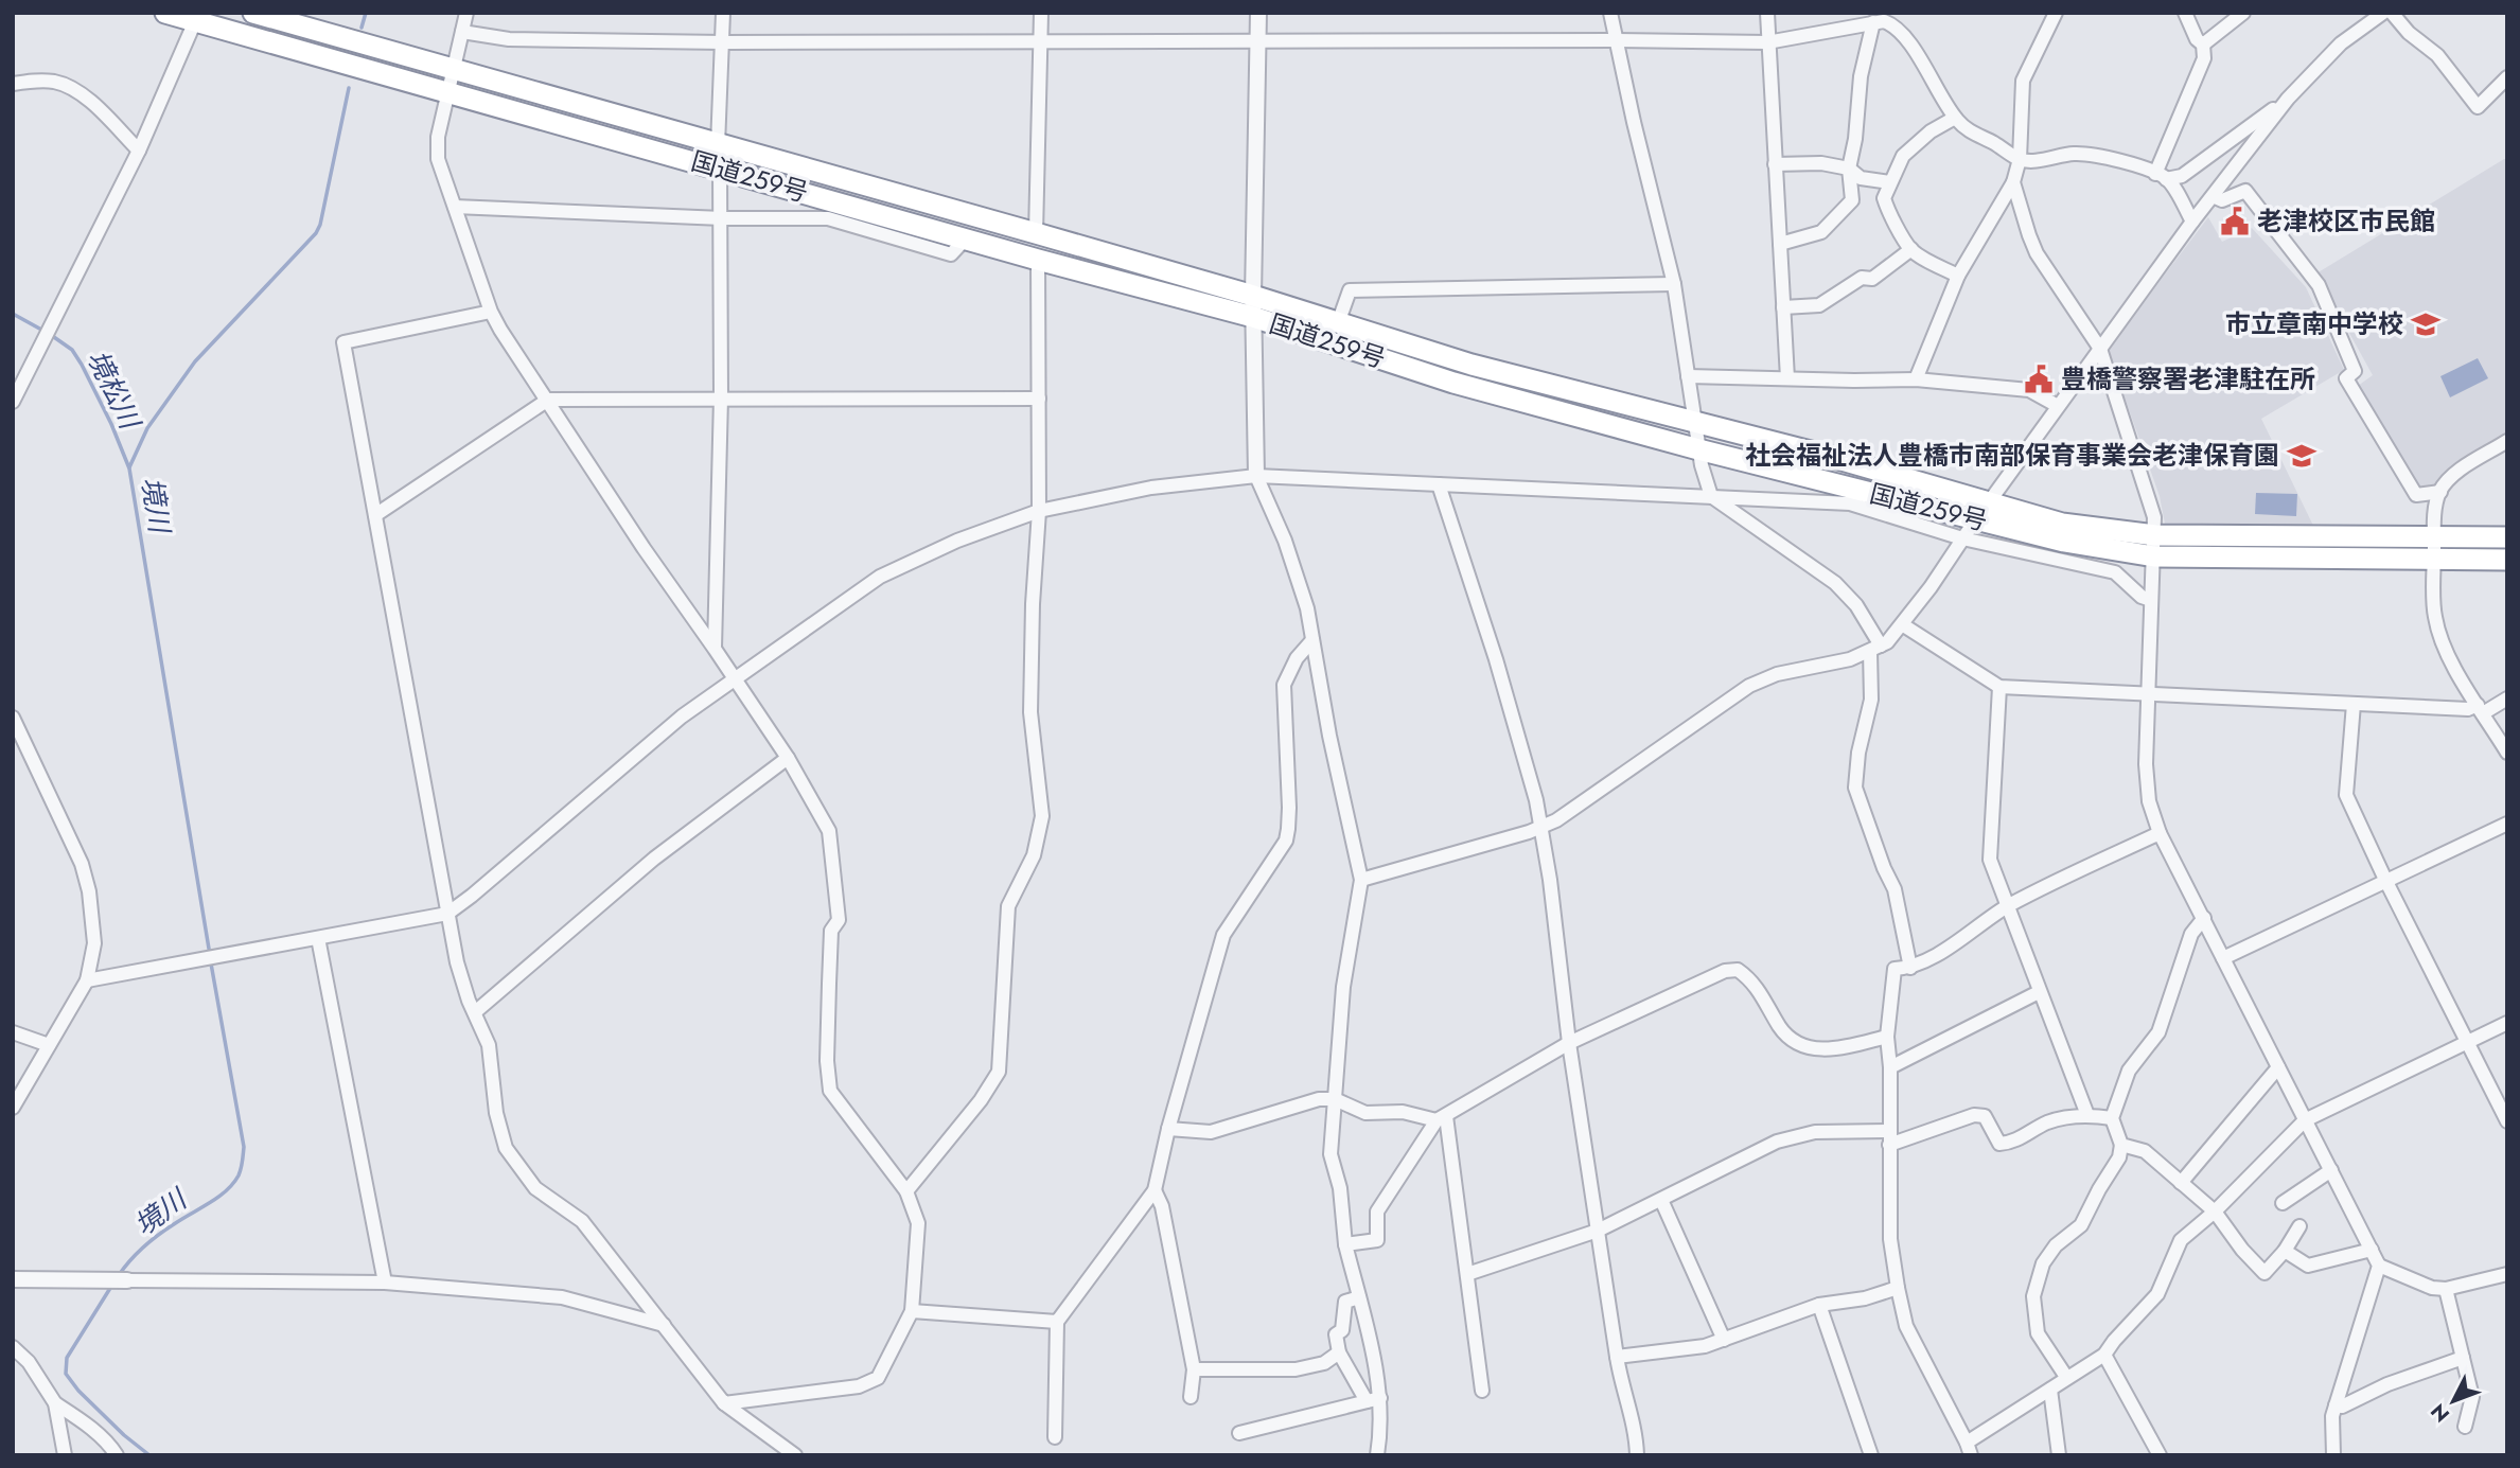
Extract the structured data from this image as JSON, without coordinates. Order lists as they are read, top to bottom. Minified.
{"streets":{"highway":["国道259号"]},"water":["境松川","境川"],"places":{"public building":["老津校区市民館","豊橋警察署老津駐在所"],"school or university":["市立章南中学校","社会福祉法人豊橋市南部保育事業会老津保育園"]},"north":"bottom left"}
